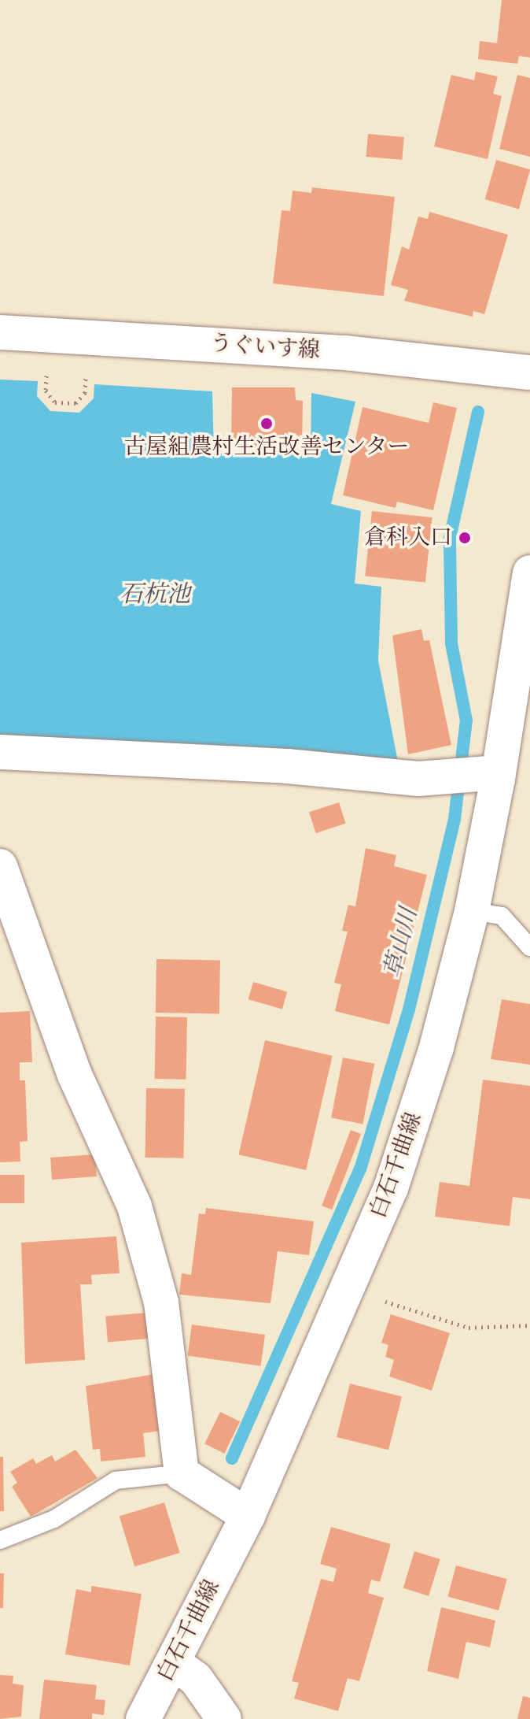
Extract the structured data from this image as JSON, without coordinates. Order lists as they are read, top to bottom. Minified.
{"streets":{"street":["うぐいす線","白石千曲線"]},"water":["石杭池","草山川"],"places":["古屋組農村生活改善センター","倉科入口"]}
